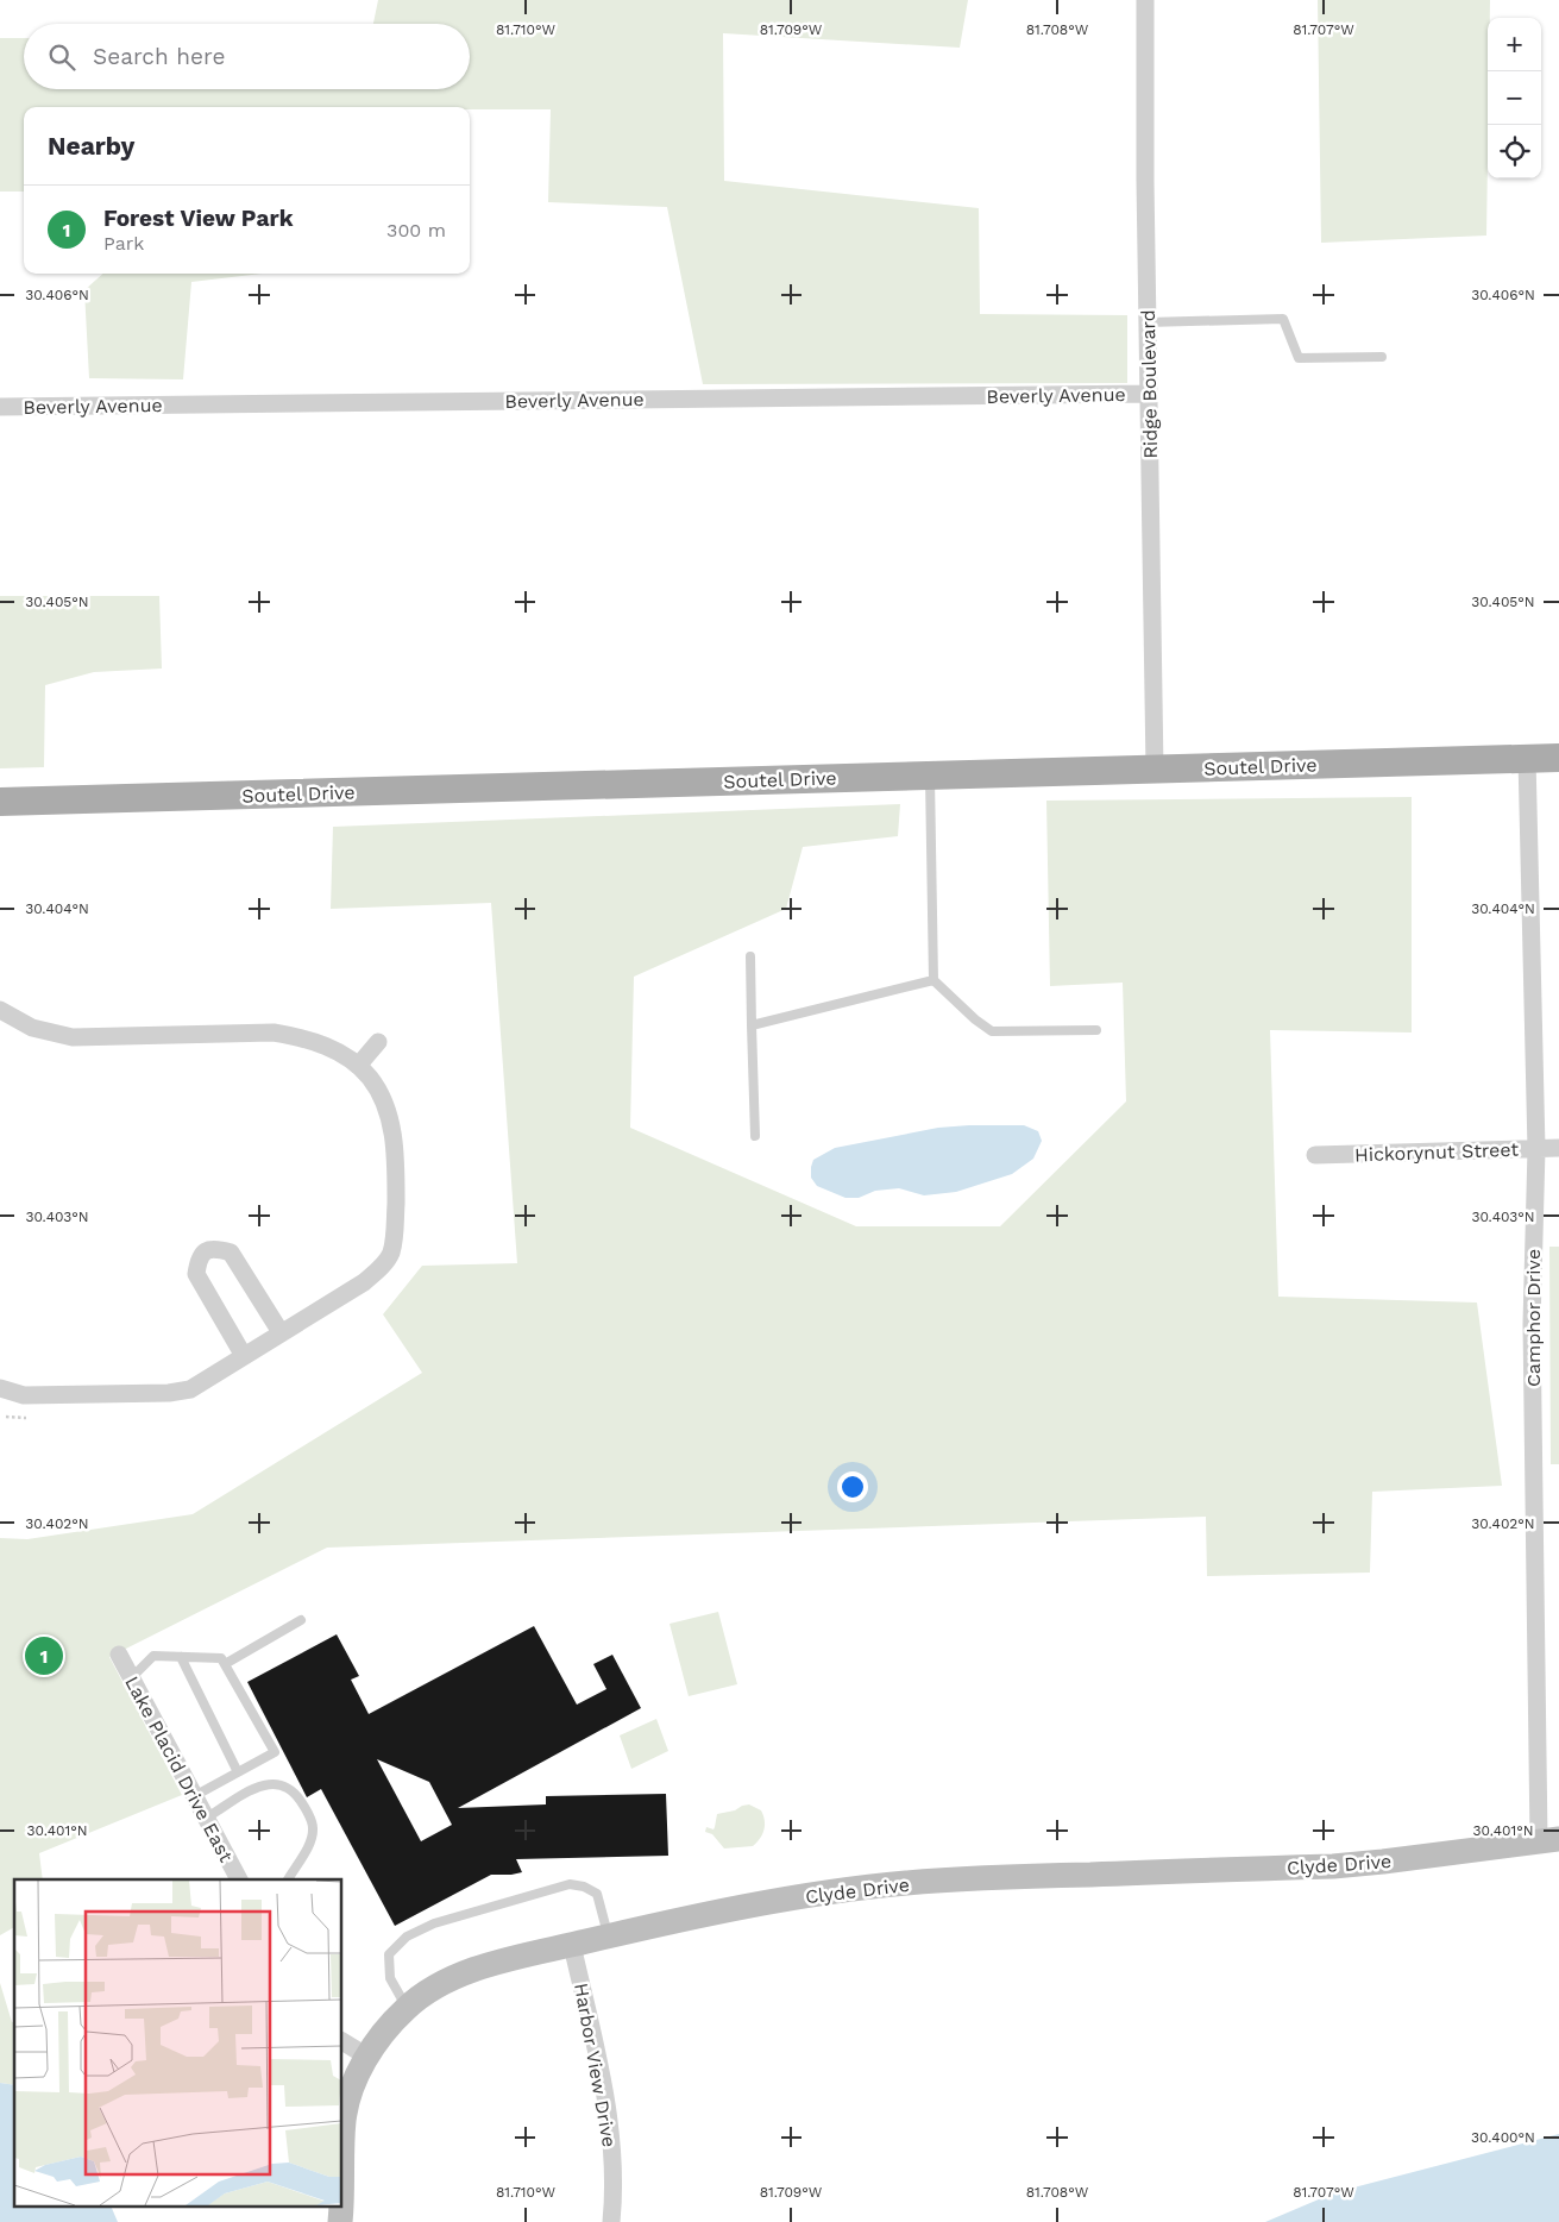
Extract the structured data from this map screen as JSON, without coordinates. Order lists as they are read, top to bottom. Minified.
{"streets":{"main road":["Soutel Drive"],"street":["Ridge Boulevard","Beverly Avenue","Hickorynut Street","Camphor Drive","Lake Placid Drive East","Clyde Drive","Harbor View Drive"]},"crossings":[["Ridge Boulevard","Beverly Avenue"],["Ridge Boulevard","Soutel Drive"],["Soutel Drive","Camphor Drive"],["Hickorynut Street","Camphor Drive"],["Camphor Drive","Clyde Drive"],["Clyde Drive","Harbor View Drive"]],"page":{"map_buttons":["+","−"],"search":"Search here","heading":"Nearby","list":[{"mark":"1","name":"Forest View Park","note":"Park","value":"300 m"}],"pins":"1"},"coordinates":["81.710°W","81.709°W","81.708°W","81.707°W","30.406°N","30.405°N","30.404°N","30.403°N","30.402°N","30.401°N","30.400°N"]}
